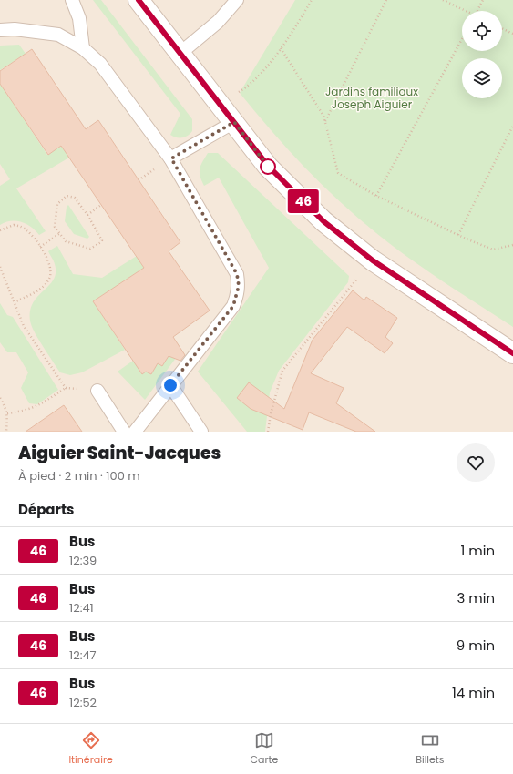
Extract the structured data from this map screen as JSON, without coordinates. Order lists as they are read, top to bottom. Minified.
{"parks":["Jardins familiaux Joseph Aiguier"],"lines":["bus line 46"],"page":{"on_map":"46","heading":[["Aiguier Saint-Jacques","À pied · 2 min · 100 m"],"Départs"],"list":[{"mark":"46","name":"Bus","note":"12:39","value":"1 min"},{"mark":"46","name":"Bus","note":"12:41","value":"3 min"},{"mark":"46","name":"Bus","note":"12:47","value":"9 min"},{"mark":"46","name":"Bus","note":"12:52","value":"14 min"}],"tabs":["Itinéraire","Carte","Billets"]}}
